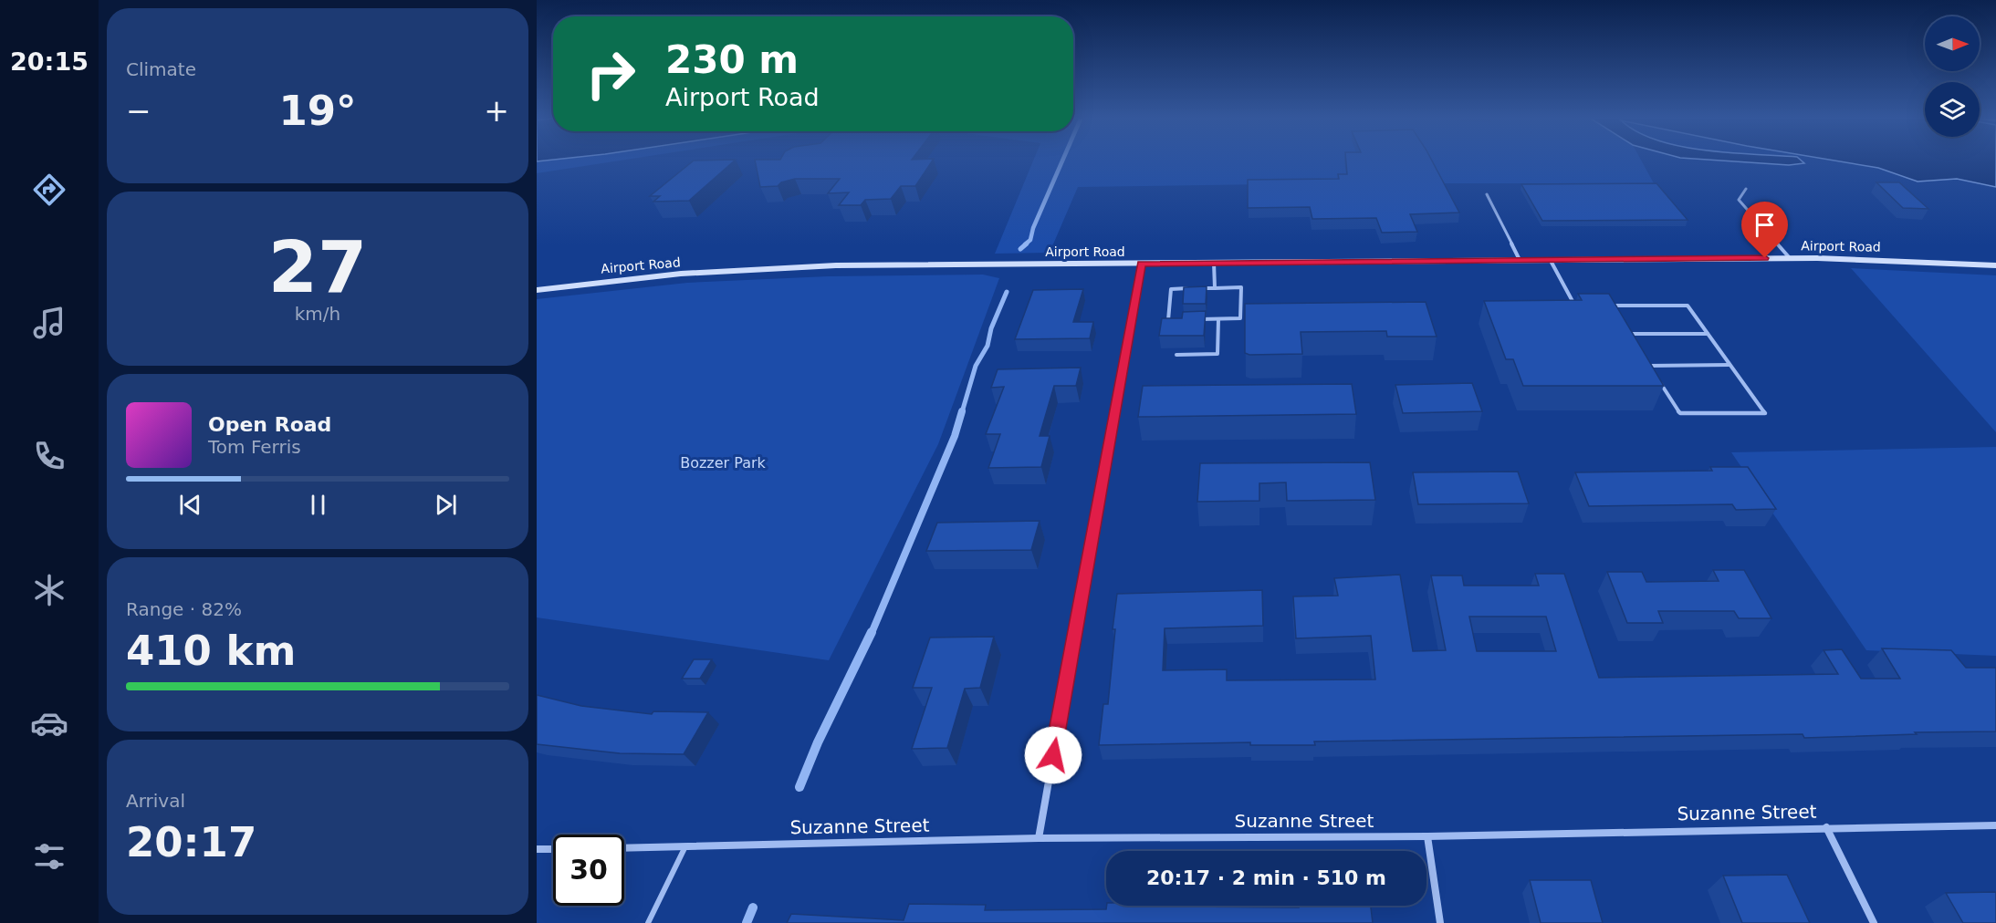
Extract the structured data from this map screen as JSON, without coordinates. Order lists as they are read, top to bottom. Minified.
{"streets":{"main road":["Airport Road"],"street":["Suzanne Street"]},"parks":["Bozzer Park"],"north":"right","page":{"tabs":"20:15","tile":["Climate",["27","km/h"],["Range · 82%","410 km"],["Arrival","20:17"]],"turn":["230 m","Airport Road"],"heat":["−","19°","+"],"song":["Open Road","Tom Ferris"],"limit":"30","trip":"20:17 · 2 min · 510 m"}}
